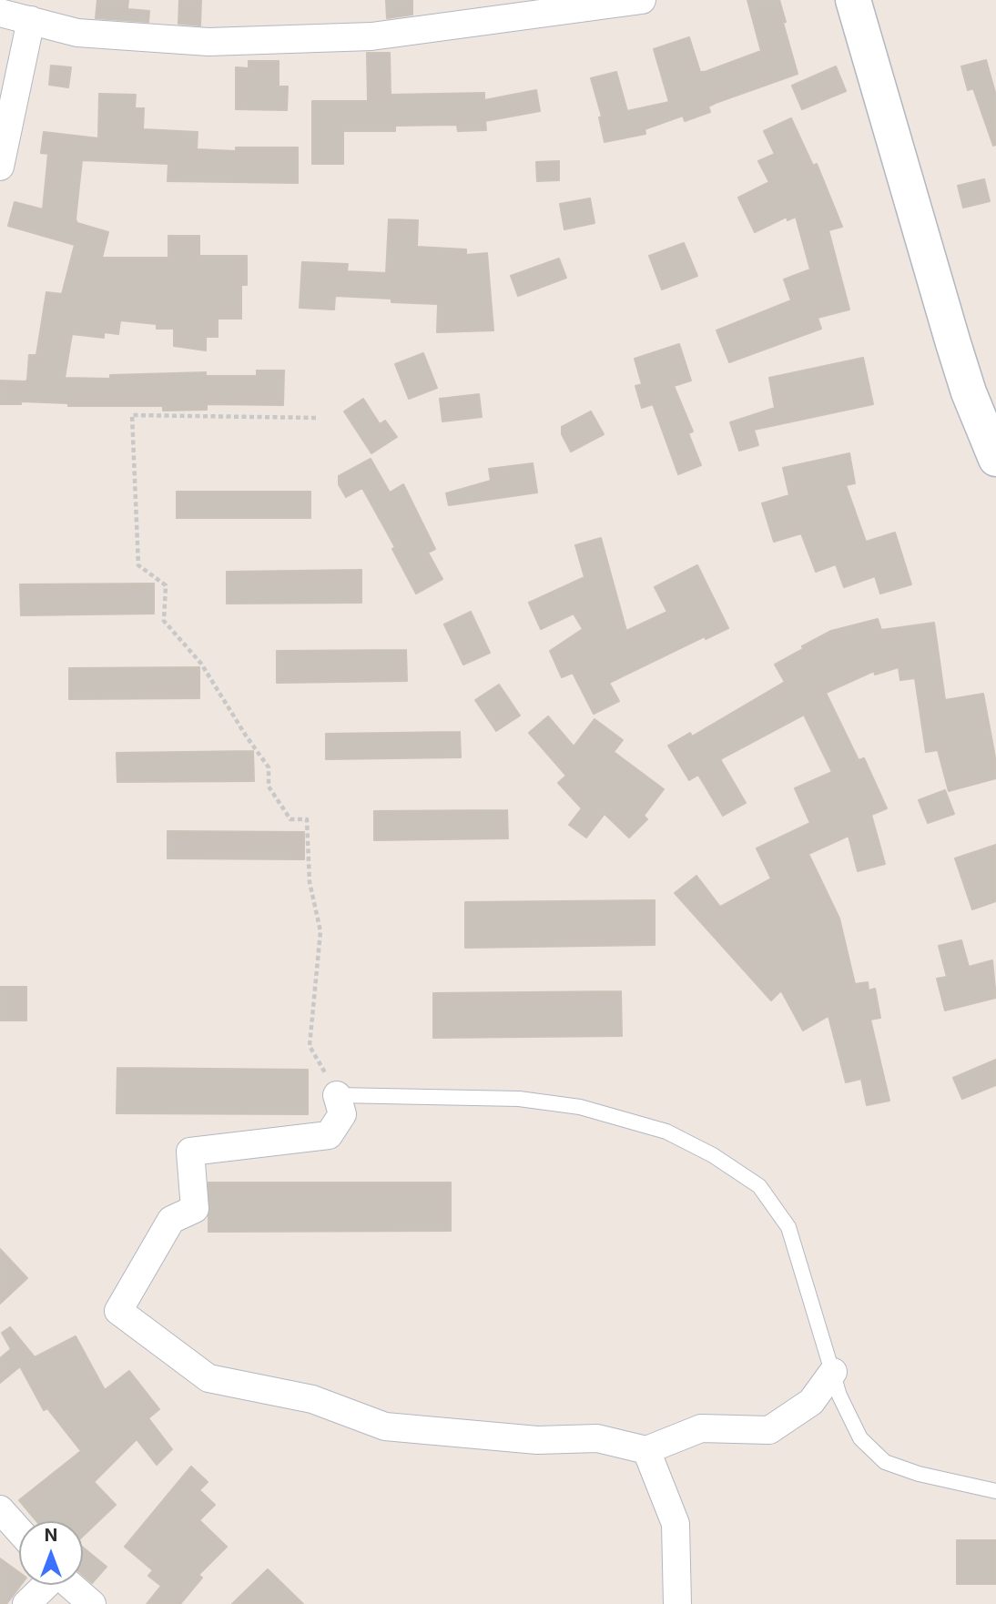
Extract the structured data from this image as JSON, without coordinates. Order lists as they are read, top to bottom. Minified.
{"north":"top"}
